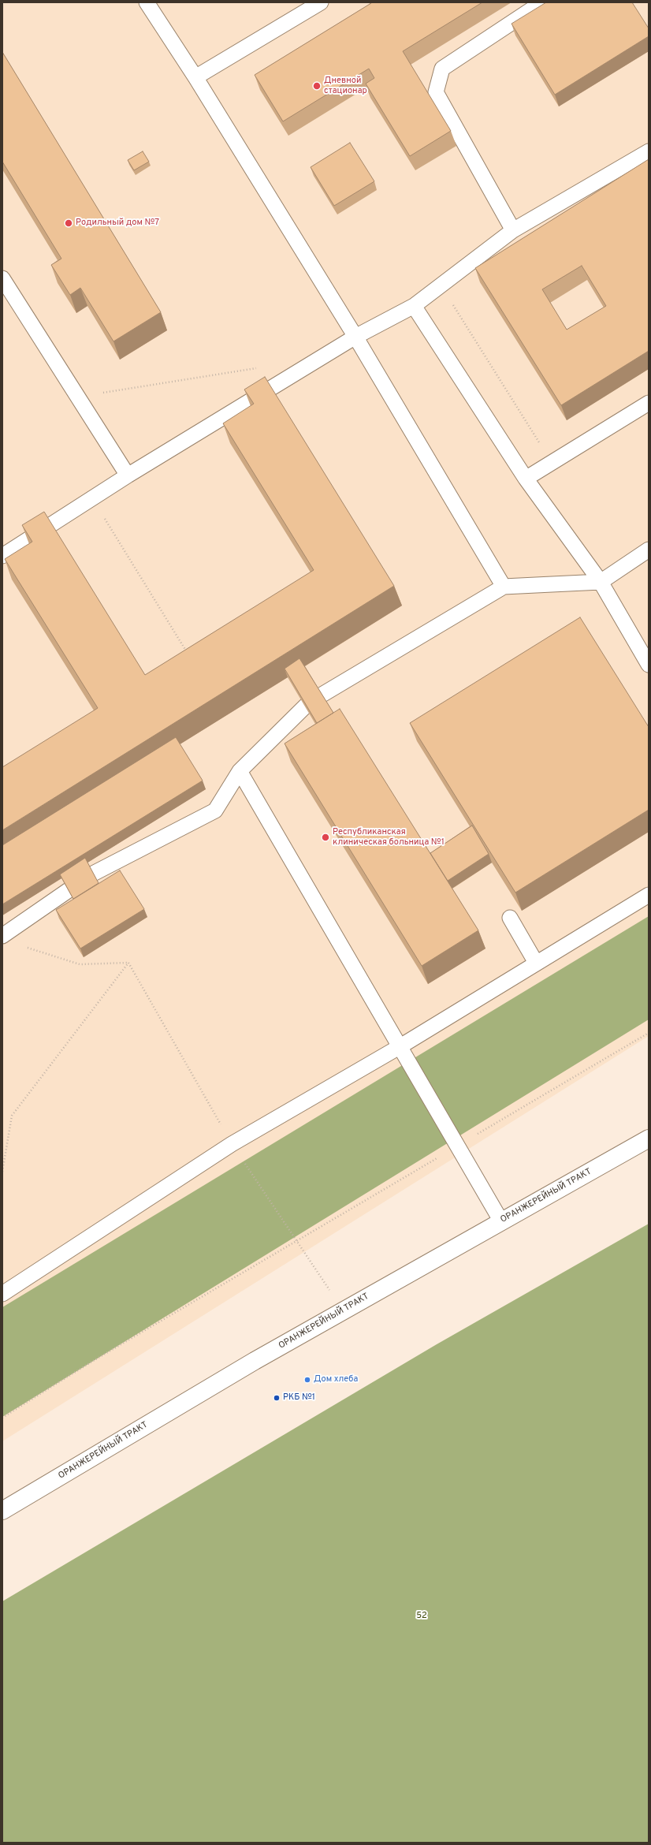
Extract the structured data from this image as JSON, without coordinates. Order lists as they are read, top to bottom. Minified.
{"streets":{"street":["ОРАНЖЕРЕЙНЫЙ ТРАКТ"]},"parks":["52"],"places":["Дневной стационар","Родильный дом №7","Республиканская клиническая больница №1","Дом хлеба","РКБ №1"]}
